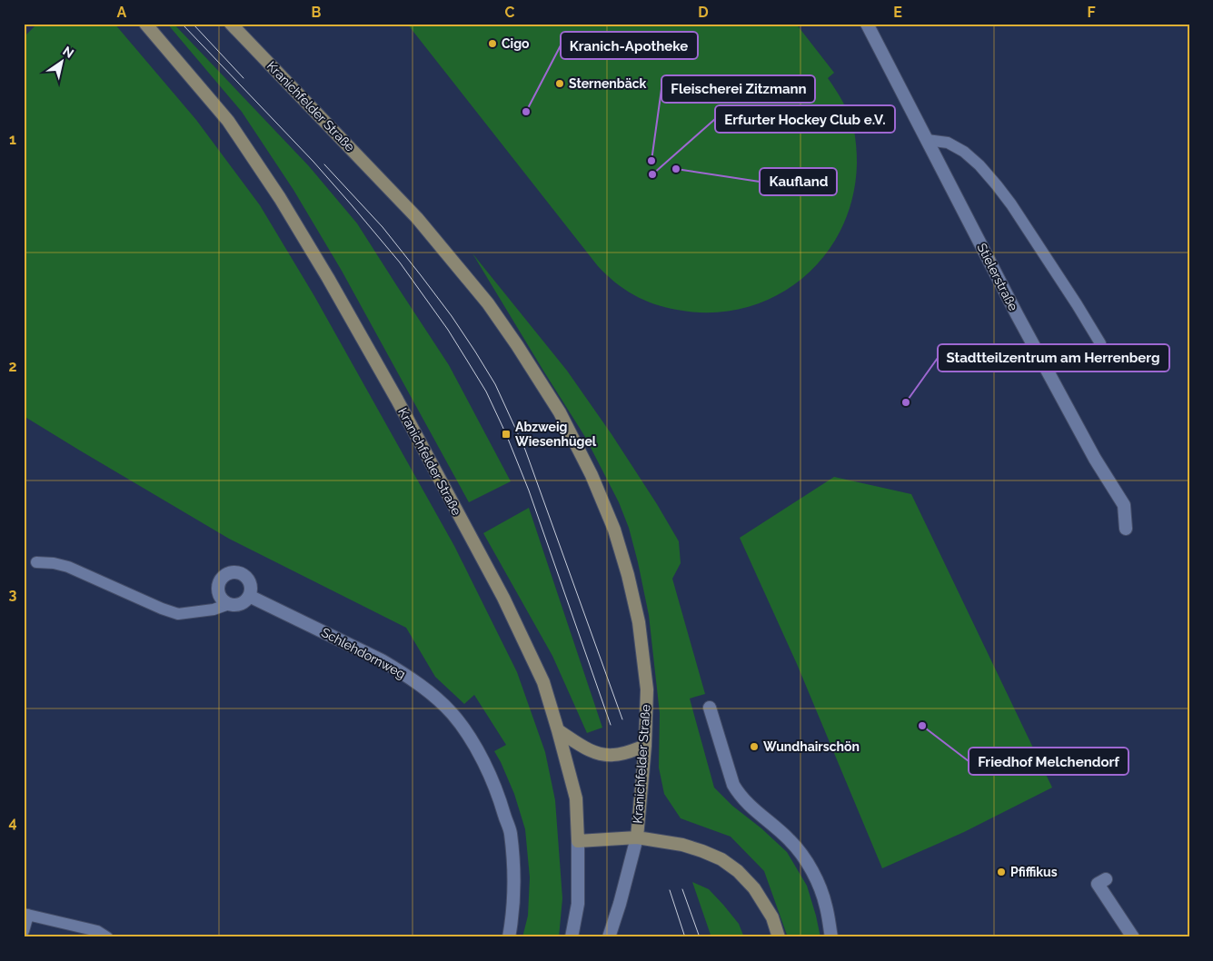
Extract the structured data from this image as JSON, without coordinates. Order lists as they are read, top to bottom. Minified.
{"streets":{"main road":["Kranichfelder Straße"],"street":["Stielerstraße","Schlehdornweg"]},"places":{"other":["Cigo","Sternenbäck","Kranich-Apotheke","Fleischerei Zitzmann","Kaufland","Erfurter Hockey Club e.V.","Stadtteilzentrum am Herrenberg","Friedhof Melchendorf","Wundhairschön","Pfiffikus"],"transit":["Abzweig Wiesenhügel"]},"north":"top right","grid":{"columns":["A","B","C","D","E","F"],"rows":["1","2","3","4"]}}
